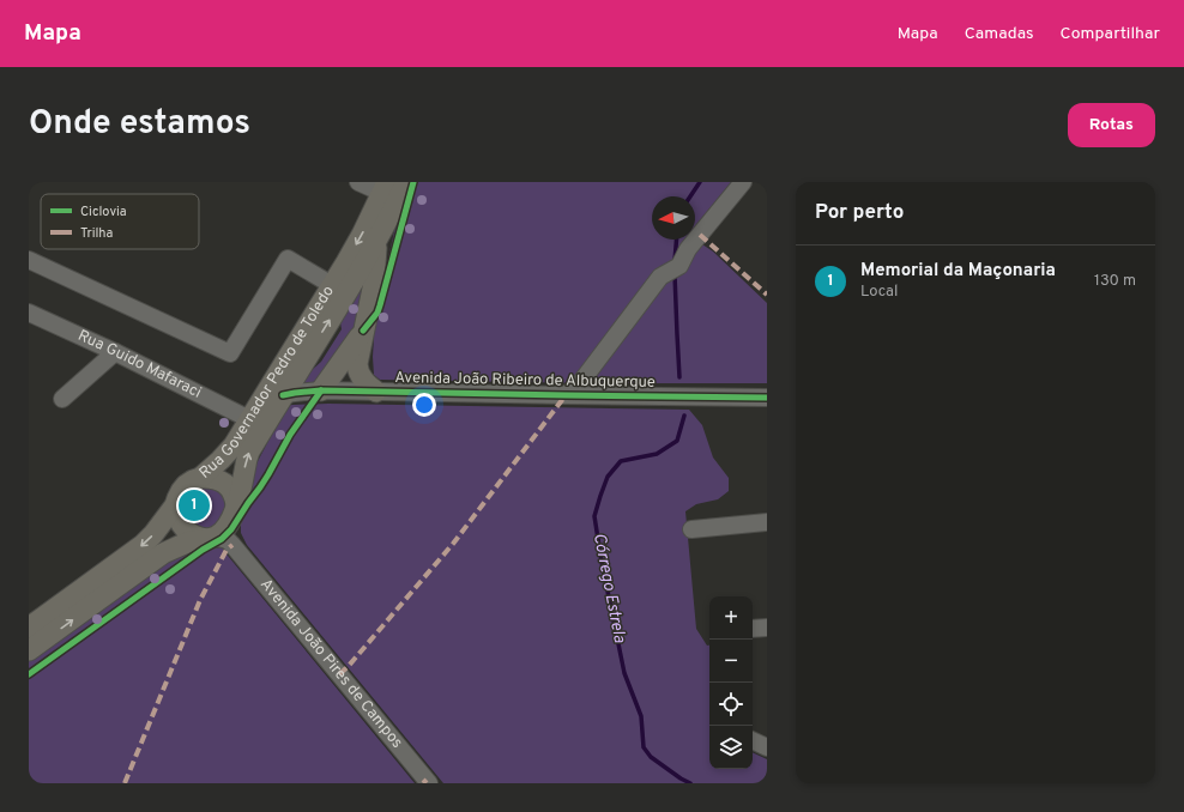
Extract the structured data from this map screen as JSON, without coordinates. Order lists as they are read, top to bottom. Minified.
{"streets":{"main road":["Rua Governador Pedro de Toledo"],"street":["Rua Guido Mafaraci","Avenida João Ribeiro de Albuquerque","Avenida João Pires de Campos"]},"crossings":[["Rua Guido Mafaraci","Rua Governador Pedro de Toledo"],["Rua Governador Pedro de Toledo","Avenida João Ribeiro de Albuquerque"],["Rua Governador Pedro de Toledo","Avenida João Pires de Campos"]],"water":["Córrego Estrela"],"legend":["Ciclovia","Trilha"],"north":"left","page":{"header":"Mapa","nav":["Mapa","Camadas","Compartilhar"],"title":"Onde estamos","buttons":"Rotas","heading":"Por perto","list":[{"mark":"1","name":"Memorial da Maçonaria","note":"Local","value":"130 m"}],"pins":"1","map_buttons":["+","−"]}}
